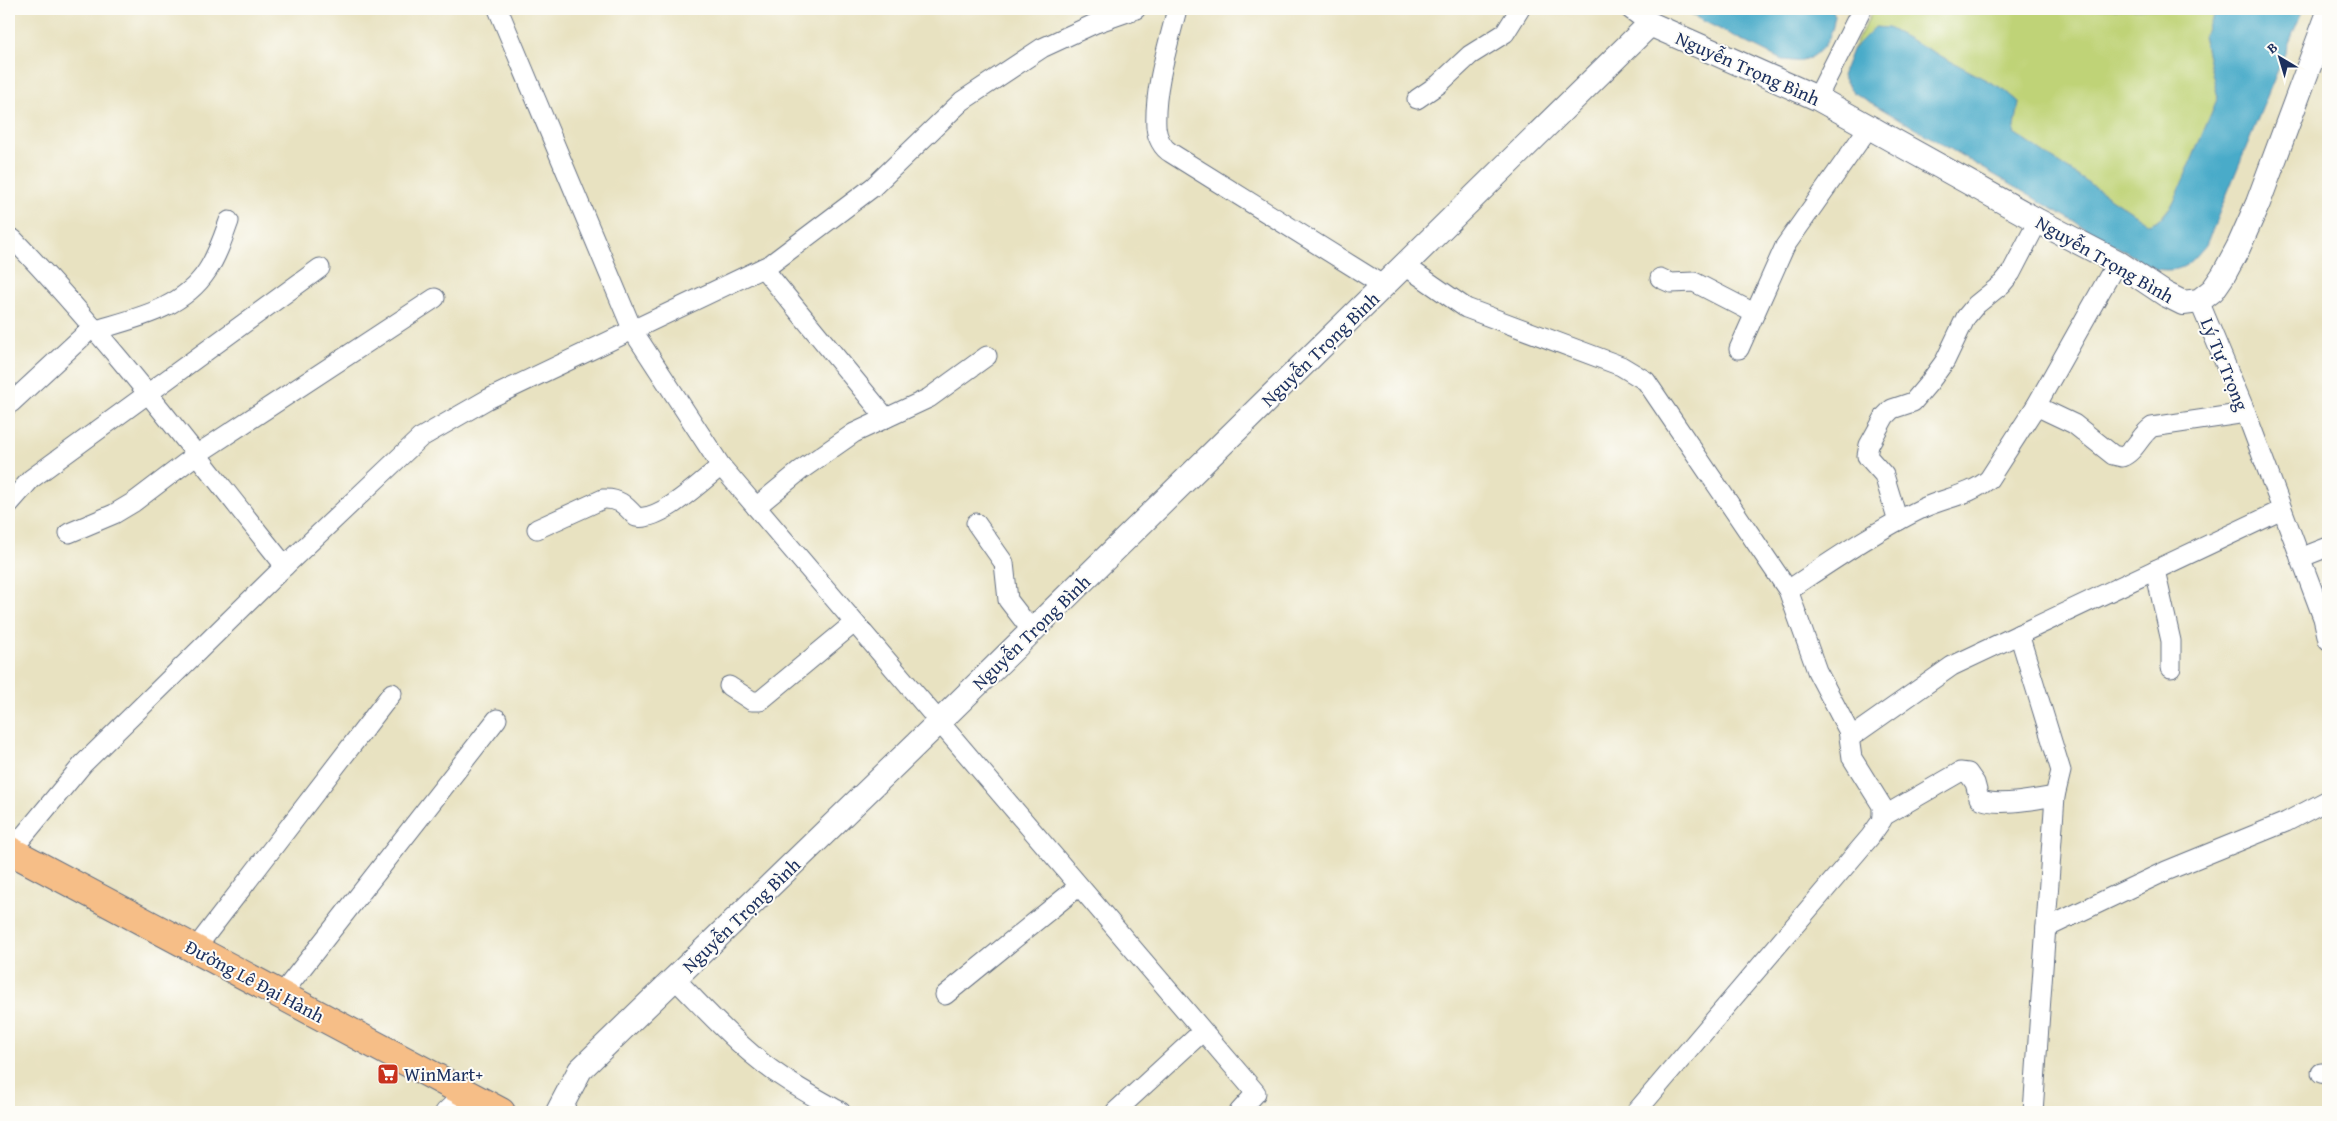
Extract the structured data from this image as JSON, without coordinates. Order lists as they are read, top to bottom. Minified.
{"streets":{"main road":["Đường Lê Đại Hành"],"street":["Nguyễn Trọng Bình","Lý Tự Trọng"]},"crossings":[["Nguyễn Trọng Bình","Lý Tự Trọng"]],"places":{"supermarket":["WinMart+"]},"north":"top left"}
